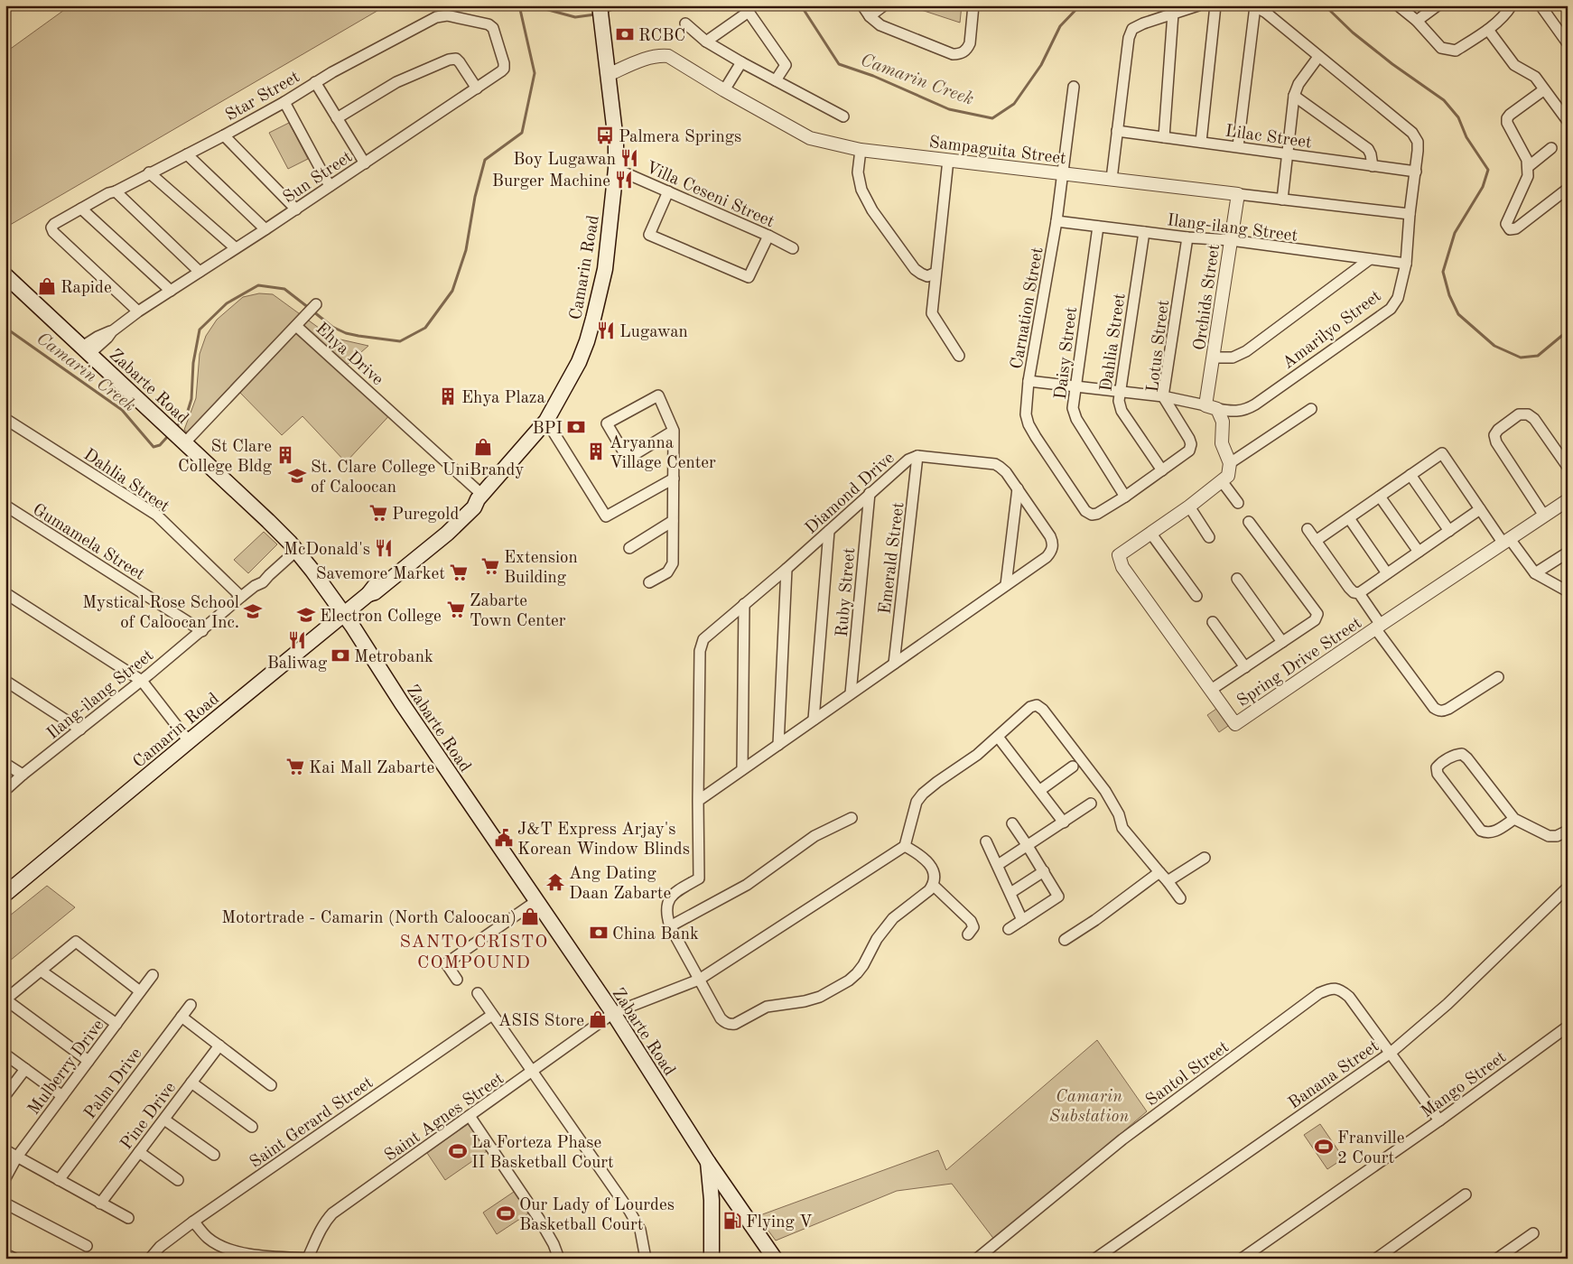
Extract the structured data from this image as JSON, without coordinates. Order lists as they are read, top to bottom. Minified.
{"streets":{"main road":["Camarin Road","Zabarte Road"],"street":["Star Street","Lilac Street","Sampaguita Street","Sun Street","Villa Ceseni Street","Ilang-ilang Street","Orchids Street","Carnation Street","Amarilyo Street","Dahlia Street","Lotus Street","Ehya Drive","Daisy Street","Diamond Drive","Gumamela Street","Emerald Street","Ruby Street","Spring Drive Street","Mulberry Drive","Santol Street","Banana Street","Palm Drive","Mango Street","Pine Drive","Saint Agnes Street","Saint Gerard Street"]},"crossings":[["Star Street","Sun Street"],["Lilac Street","Amarilyo Street"],["Sampaguita Street","Camarin Road"],["Sampaguita Street","Orchids Street"],["Sampaguita Street","Carnation Street"],["Sampaguita Street","Amarilyo Street"],["Sun Street","Zabarte Road"],["Villa Ceseni Street","Camarin Road"],["Ilang-ilang Street","Orchids Street"],["Ilang-ilang Street","Carnation Street"],["Ilang-ilang Street","Amarilyo Street"],["Ilang-ilang Street","Dahlia Street"],["Ilang-ilang Street","Lotus Street"],["Ilang-ilang Street","Daisy Street"],["Ilang-ilang Street","Zabarte Road"],["Ilang-ilang Street","Gumamela Street"],["Camarin Road","Ehya Drive"],["Camarin Road","Zabarte Road"],["Orchids Street","Amarilyo Street"],["Carnation Street","Amarilyo Street"],["Carnation Street","Daisy Street"],["Amarilyo Street","Dahlia Street"],["Amarilyo Street","Lotus Street"],["Amarilyo Street","Daisy Street"],["Dahlia Street","Lotus Street"],["Ehya Drive","Zabarte Road"],["Zabarte Road","Saint Agnes Street"],["Diamond Drive","Emerald Street"],["Diamond Drive","Ruby Street"],["Santol Street","Banana Street"]],"districts":["SANTO CRISTO COMPOUND"],"water":["Camarin Creek"],"parks":["Camarin Substation"],"places":{"bank":["RCBC","BPI","Metrobank","China Bank"],"bus stop":["Palmera Springs"],"restaurant":["Boy Lugawan","Burger Machine","Lugawan","McDonald's","Baliwag"],"shop":["Rapide","UniBrandy","Motortrade - Camarin (North Caloocan)","ASIS Store"],"building":["Ehya Plaza","Aryanna Village Center","St Clare College Bldg"],"school or university":["St. Clare College of Caloocan","Mystical Rose School of Caloocan Inc.","Electron College"],"supermarket":["Puregold","Extension Building","Savemore Market","Zabarte Town Center","Kai Mall Zabarte"],"public building":["J&T Express Arjay's Korean Window Blinds"],"temple":["Ang Dating Daan Zabarte"],"sports":["Franville 2 Court","La Forteza Phase II Basketball Court","Our Lady of Lourdes Basketball Court"],"fuel station":["Flying V"]}}
